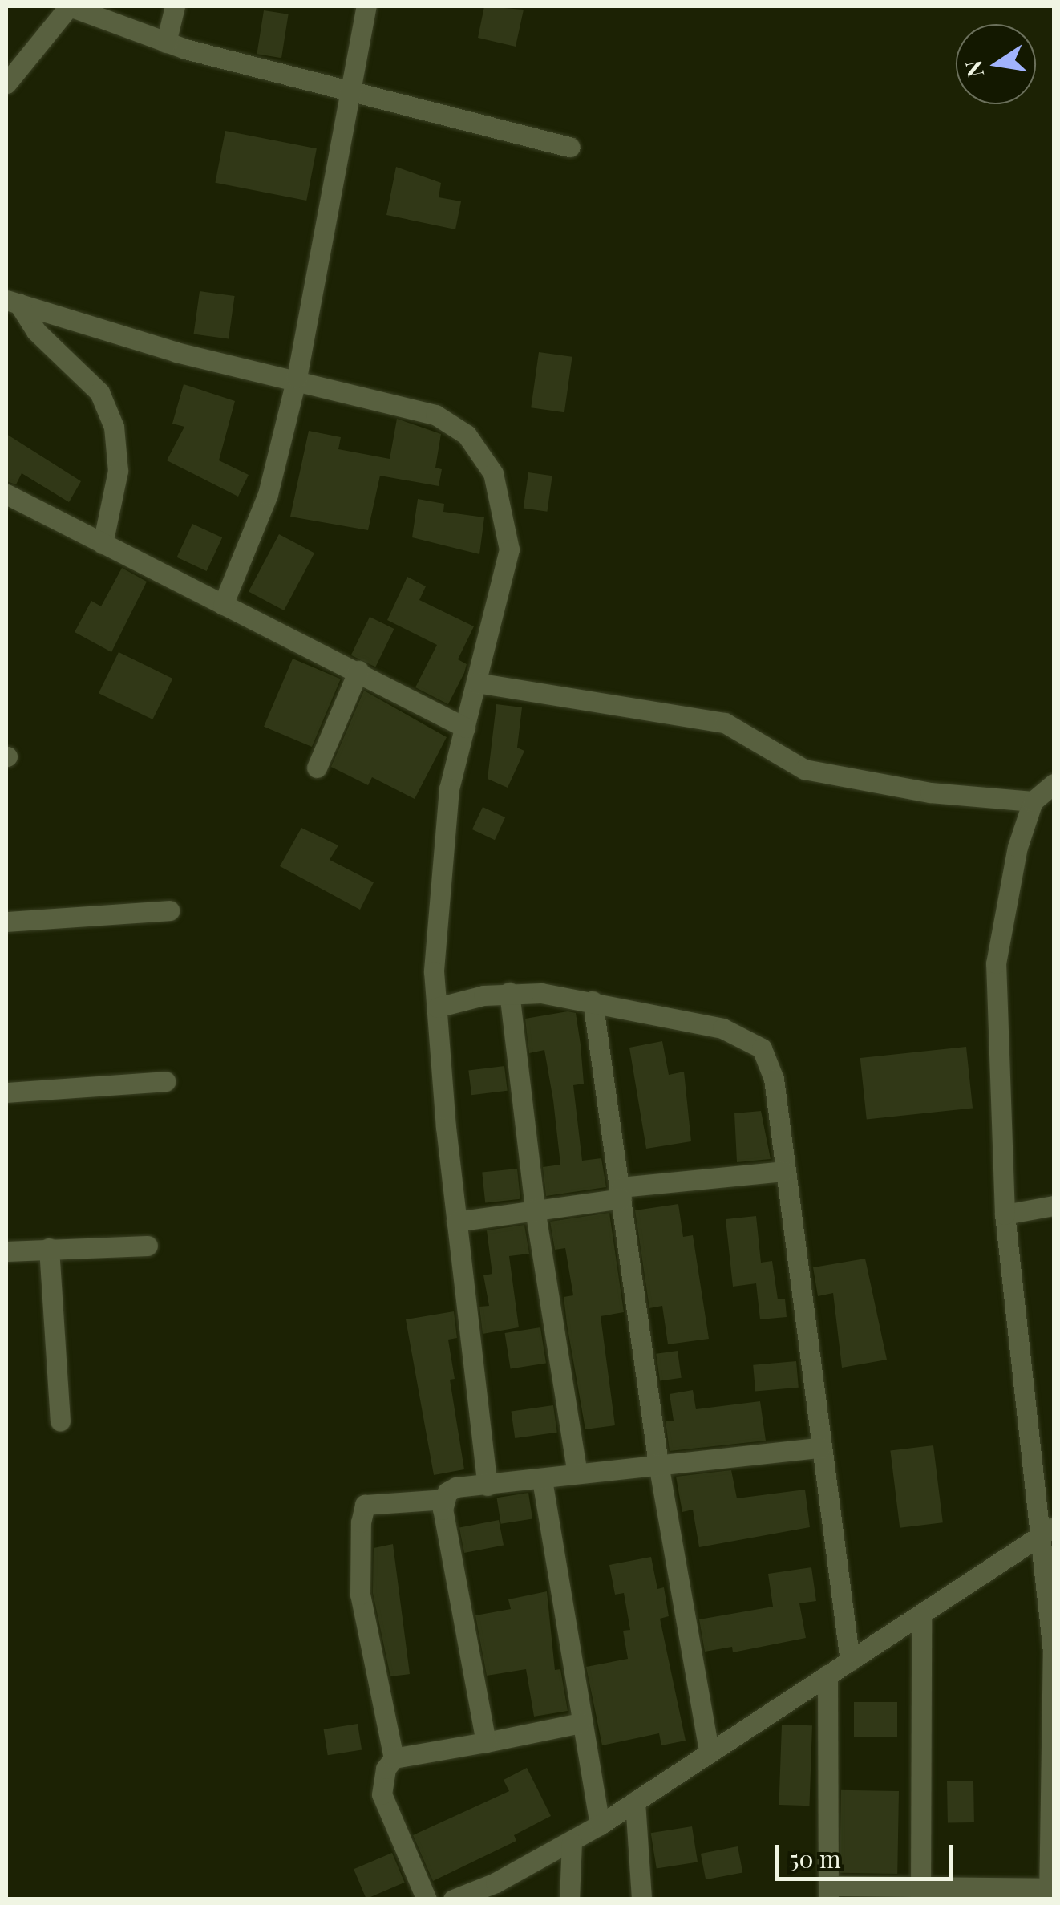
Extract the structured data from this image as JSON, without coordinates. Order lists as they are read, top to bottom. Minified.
{"scale_bar":"50 m","north":"left"}
